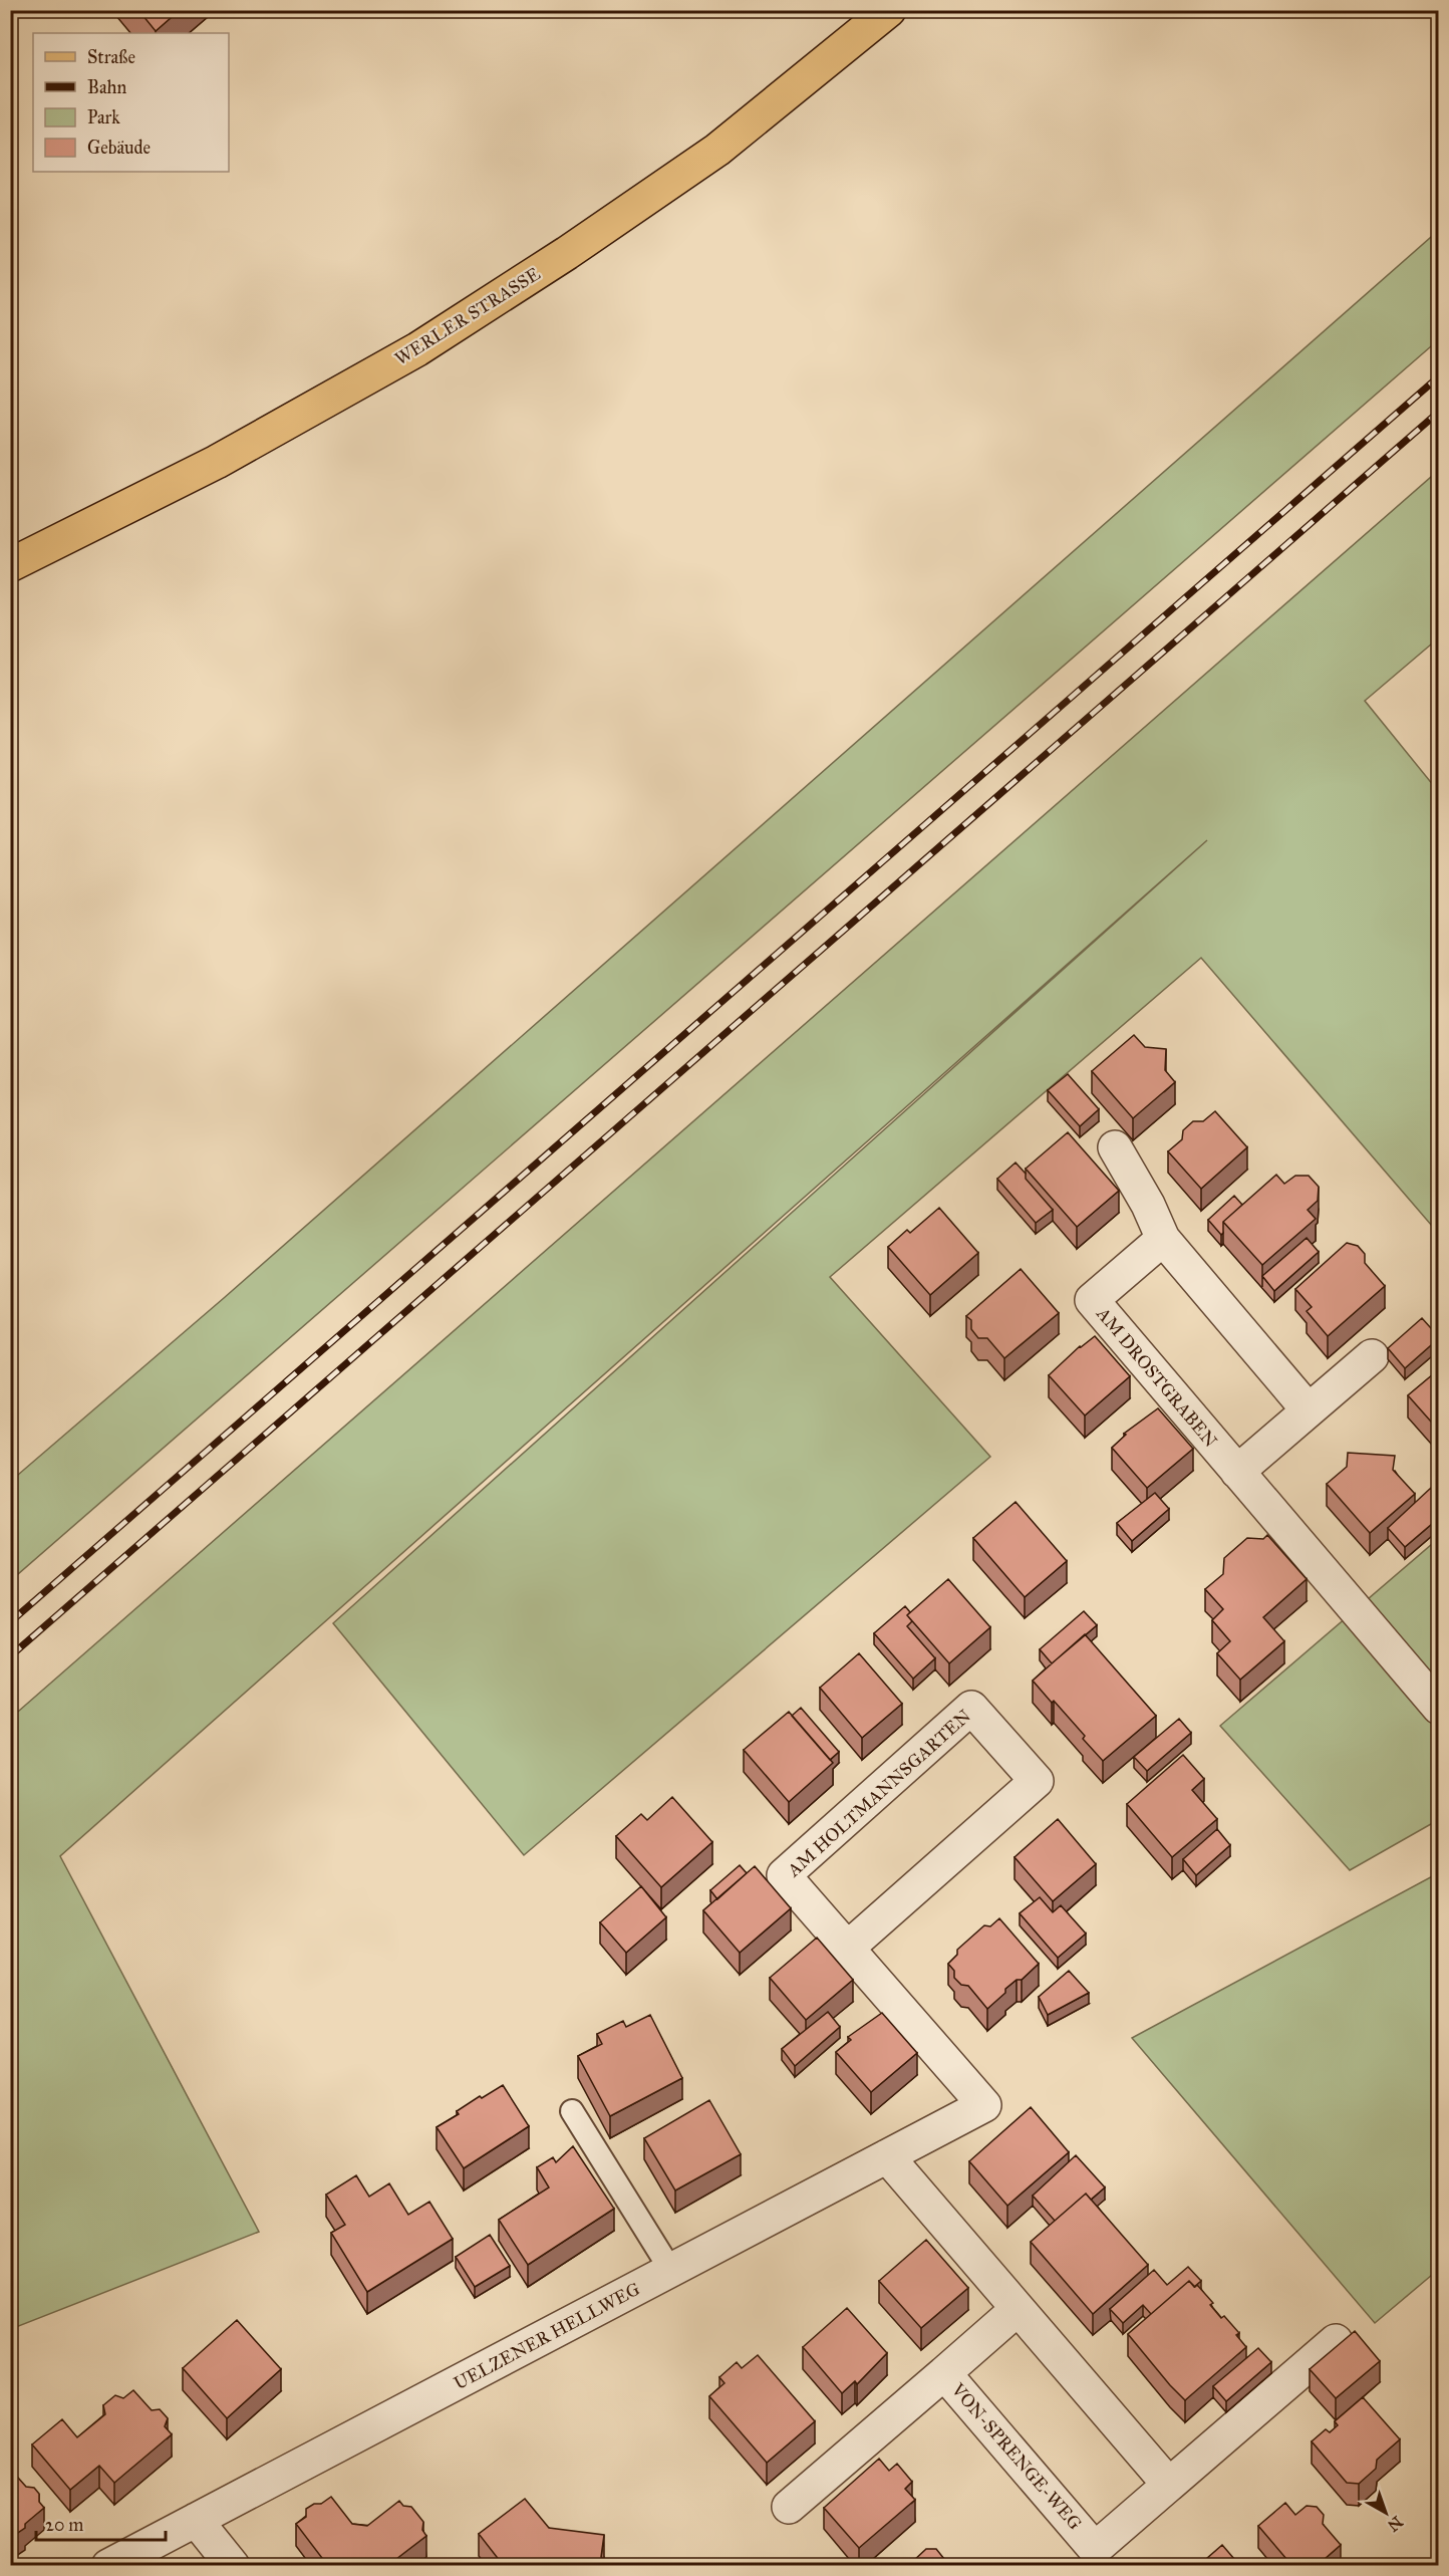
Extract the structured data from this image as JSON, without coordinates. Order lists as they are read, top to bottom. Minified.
{"streets":{"main road":["WERLER STRASSE"],"street":["AM DROSTGRABEN","AM HOLTMANNSGARTEN","UELZENER HELLWEG","VON-SPRENGE-WEG"]},"crossings":[["AM HOLTMANNSGARTEN","UELZENER HELLWEG"]],"legend":["Straße","Bahn","Park","Gebäude"],"scale_bar":"20 m","north":"bottom right"}
